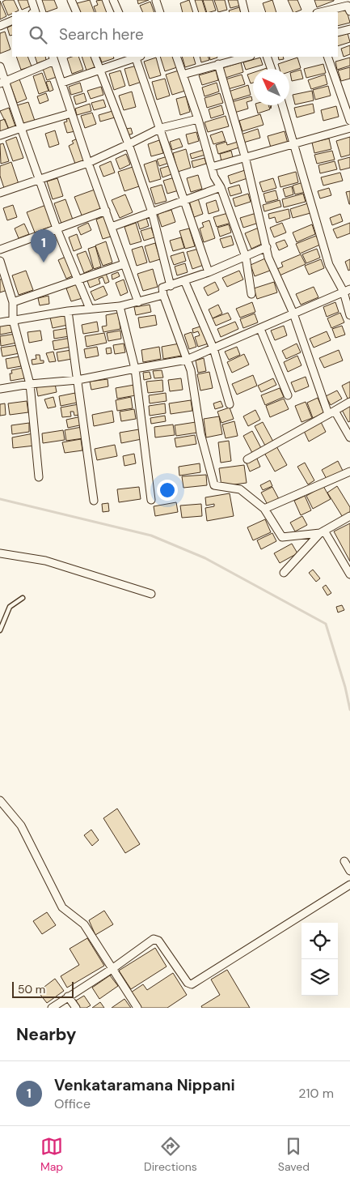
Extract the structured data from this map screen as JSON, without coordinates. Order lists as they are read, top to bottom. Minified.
{"scale_bar":"50 m","north":"top left","page":{"search":"Search here","pins":"1","scale":"50 m","heading":"Nearby","list":[{"mark":"1","name":"Venkataramana Nippani","note":"Office","value":"210 m"}],"nav":["Map","Directions","Saved"]}}
